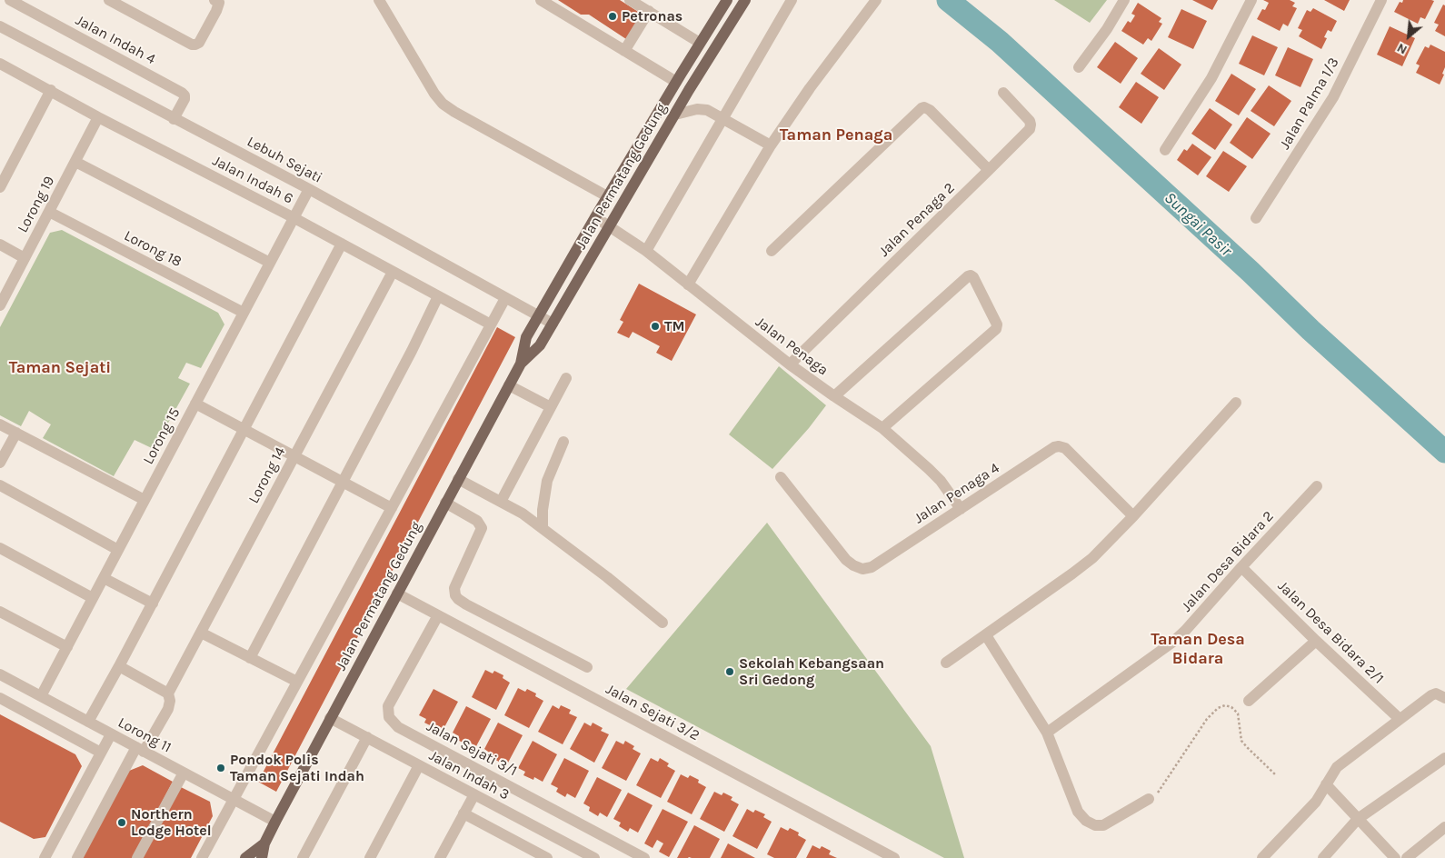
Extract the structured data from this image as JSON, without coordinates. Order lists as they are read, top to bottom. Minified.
{"streets":{"main road":["Jalan Permatang Gedung"],"street":["Jalan Indah 4","Jalan Palma 1/3","Lebuh Sejati","Jalan Indah 6","Lorong 19","Jalan Penaga 2","Lorong 18","Jalan Penaga","Lorong 15","Lorong 14","Jalan Penaga 4","Jalan Desa Bidara 2","Jalan Desa Bidara 2/1","Jalan Sejati 3/2","Lorong 11","Jalan Sejati 3/1","Jalan Indah 3"]},"crossings":[["Jalan Indah 4","Lebuh Sejati"],["Lebuh Sejati","Jalan Permatang Gedung"],["Lebuh Sejati","Lorong 15"],["Jalan Permatang Gedung","Jalan Penaga"],["Jalan Permatang Gedung","Jalan Sejati 3/2"],["Jalan Permatang Gedung","Lorong 11"],["Jalan Permatang Gedung","Jalan Indah 3"],["Jalan Indah 6","Lorong 19"],["Jalan Indah 6","Lorong 15"],["Jalan Indah 6","Lorong 14"],["Lorong 19","Lorong 18"],["Jalan Penaga 2","Jalan Penaga"],["Lorong 18","Lorong 15"],["Jalan Penaga","Jalan Penaga 4"],["Lorong 15","Lorong 11"],["Jalan Desa Bidara 2","Jalan Desa Bidara 2/1"],["Jalan Sejati 3/2","Jalan Sejati 3/1"]],"districts":["Taman Penaga","Taman Sejati","Taman Desa Bidara"],"water":["Sungai Pasir"],"places":["Petronas","TM","Sekolah Kebangsaan Sri Gedong","Pondok Polis Taman Sejati Indah","Northern Lodge Hotel"],"north":"bottom left"}
